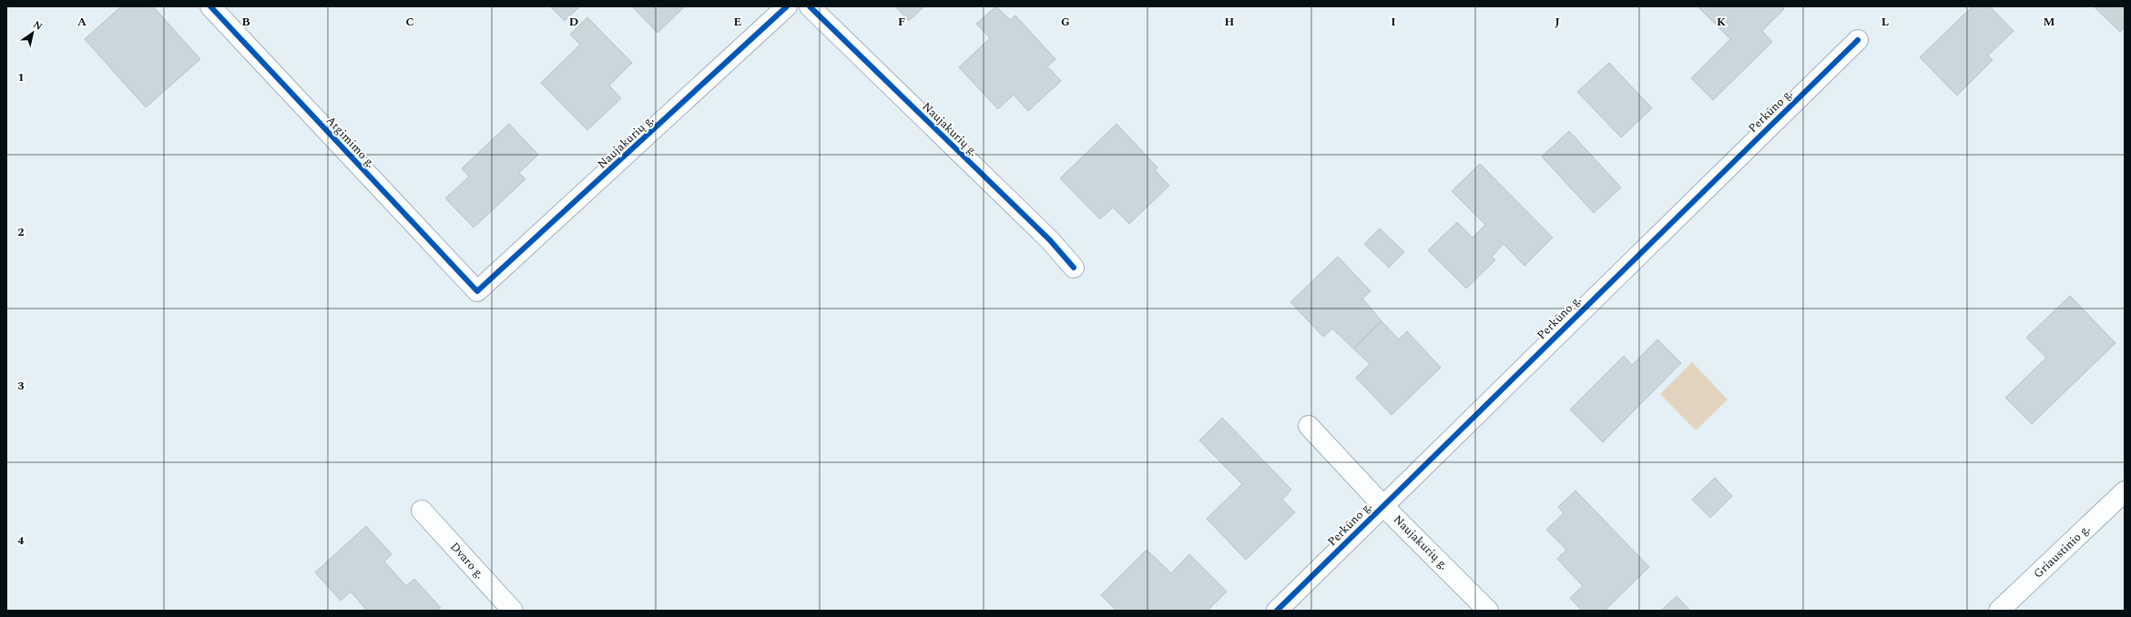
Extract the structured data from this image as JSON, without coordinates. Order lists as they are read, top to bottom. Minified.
{"streets":{"street":["Perkūno g.","Naujakurių g.","Atgimimo g.","Griaustinio g.","Dvaro g."]},"crossings":[["Perkūno g.","Naujakurių g."],["Naujakurių g.","Atgimimo g."]],"north":"top right","grid":{"columns":["A","B","C","D","E","F","G","H","I","J","K","L","M"],"rows":["1","2","3","4"]}}
